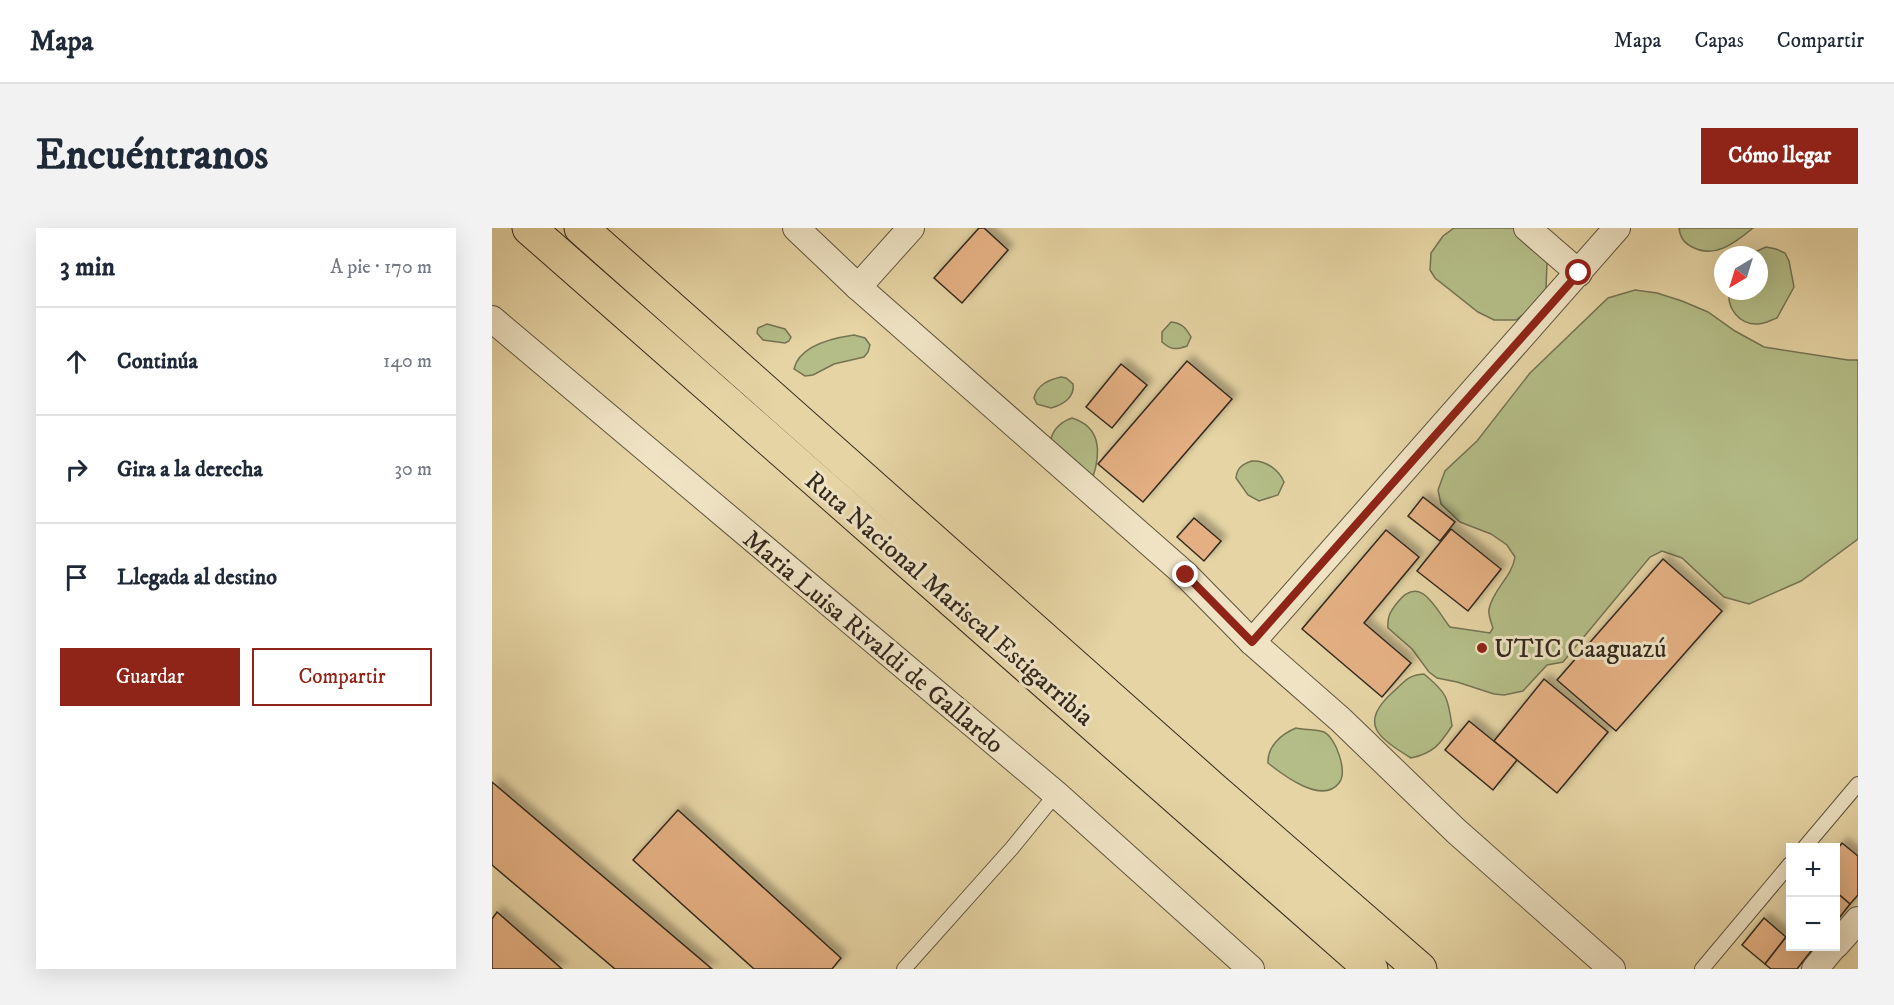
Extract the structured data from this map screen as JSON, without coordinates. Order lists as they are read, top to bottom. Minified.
{"streets":{"highway":["Ruta Nacional Mariscal Estigarribia"],"street":["Maria Luisa Rivaldi de Gallardo"]},"places":["UTIC Caaguazú"],"north":"bottom left","page":{"header":"Mapa","nav":["Mapa","Capas","Compartir"],"buttons":["Cómo llegar",["Guardar","Compartir"]],"title":"Encuéntranos","heading":["3 min","A pie · 170 m"],"list":[["Continúa","140 m"],["Gira a la derecha","30 m"],"Llegada al destino"],"map_buttons":["+","−"]}}
